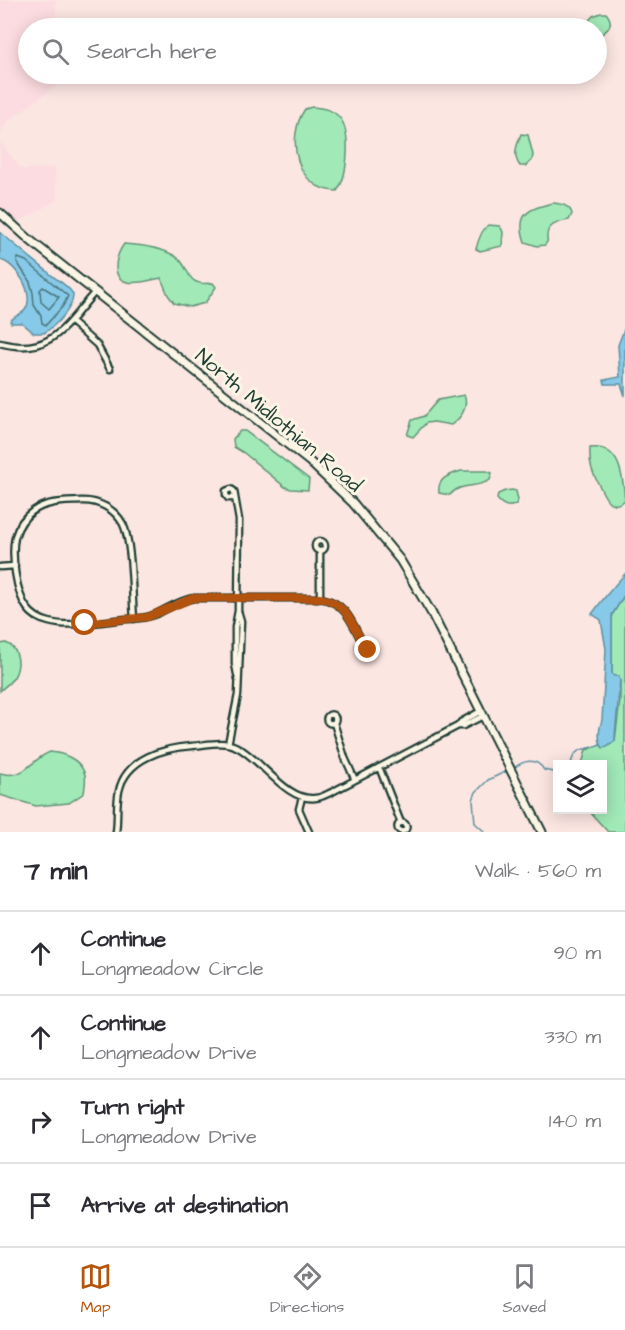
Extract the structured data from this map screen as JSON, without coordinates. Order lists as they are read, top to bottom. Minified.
{"streets":{"main road":["North Midlothian Road"]},"page":{"search":"Search here","heading":["7 min","Walk · 560 m"],"list":[["Continue","Longmeadow Circle","90 m"],["Continue","Longmeadow Drive","330 m"],["Turn right","Longmeadow Drive","140 m"],"Arrive at destination"],"nav":["Map","Directions","Saved"]}}
